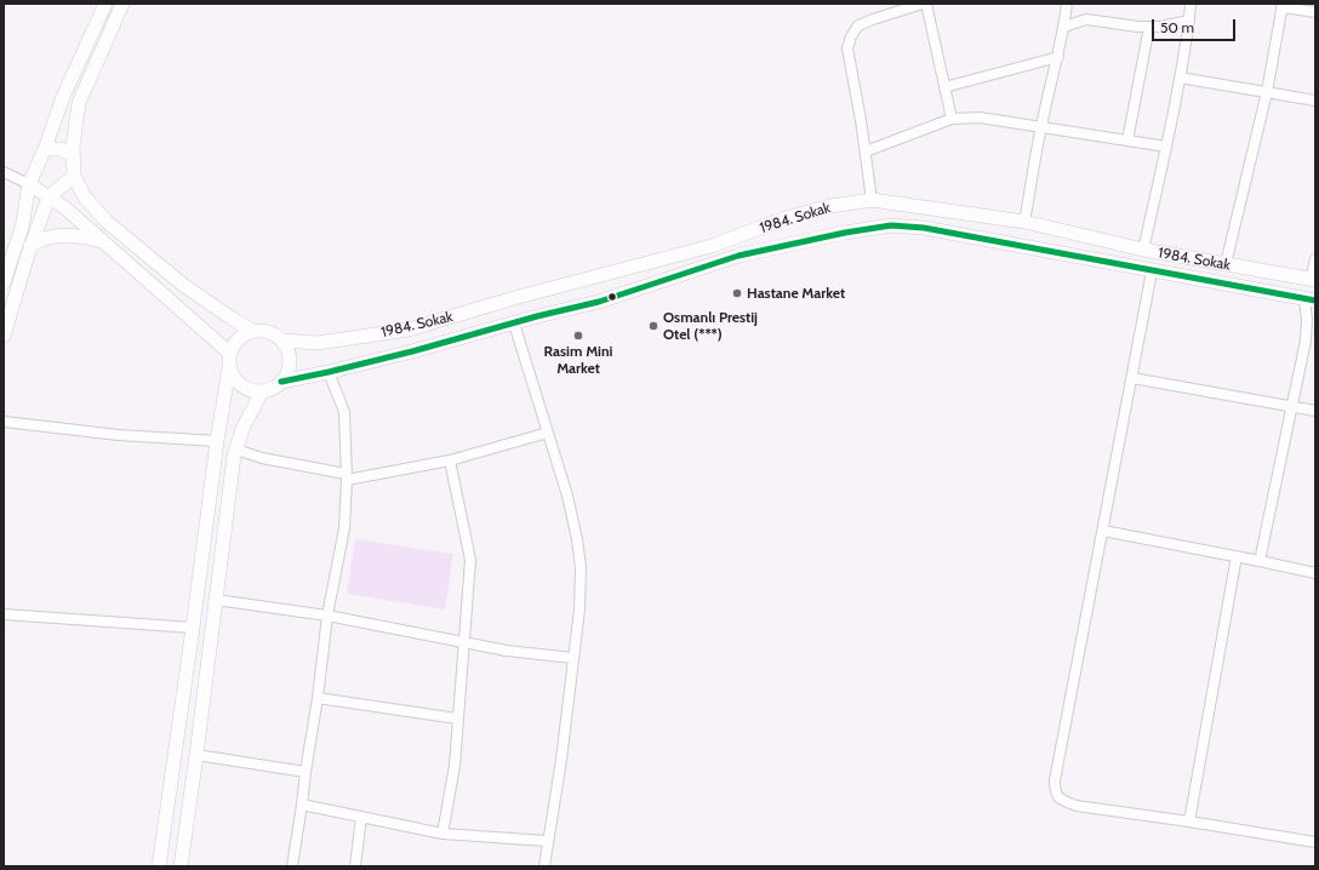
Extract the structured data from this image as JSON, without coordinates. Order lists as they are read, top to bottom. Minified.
{"streets":{"main road":["1984. Sokak"]},"places":["Hastane Market","Osmanlı Prestij Otel (***)","Rasim Mini Market"],"scale_bar":"50 m"}
